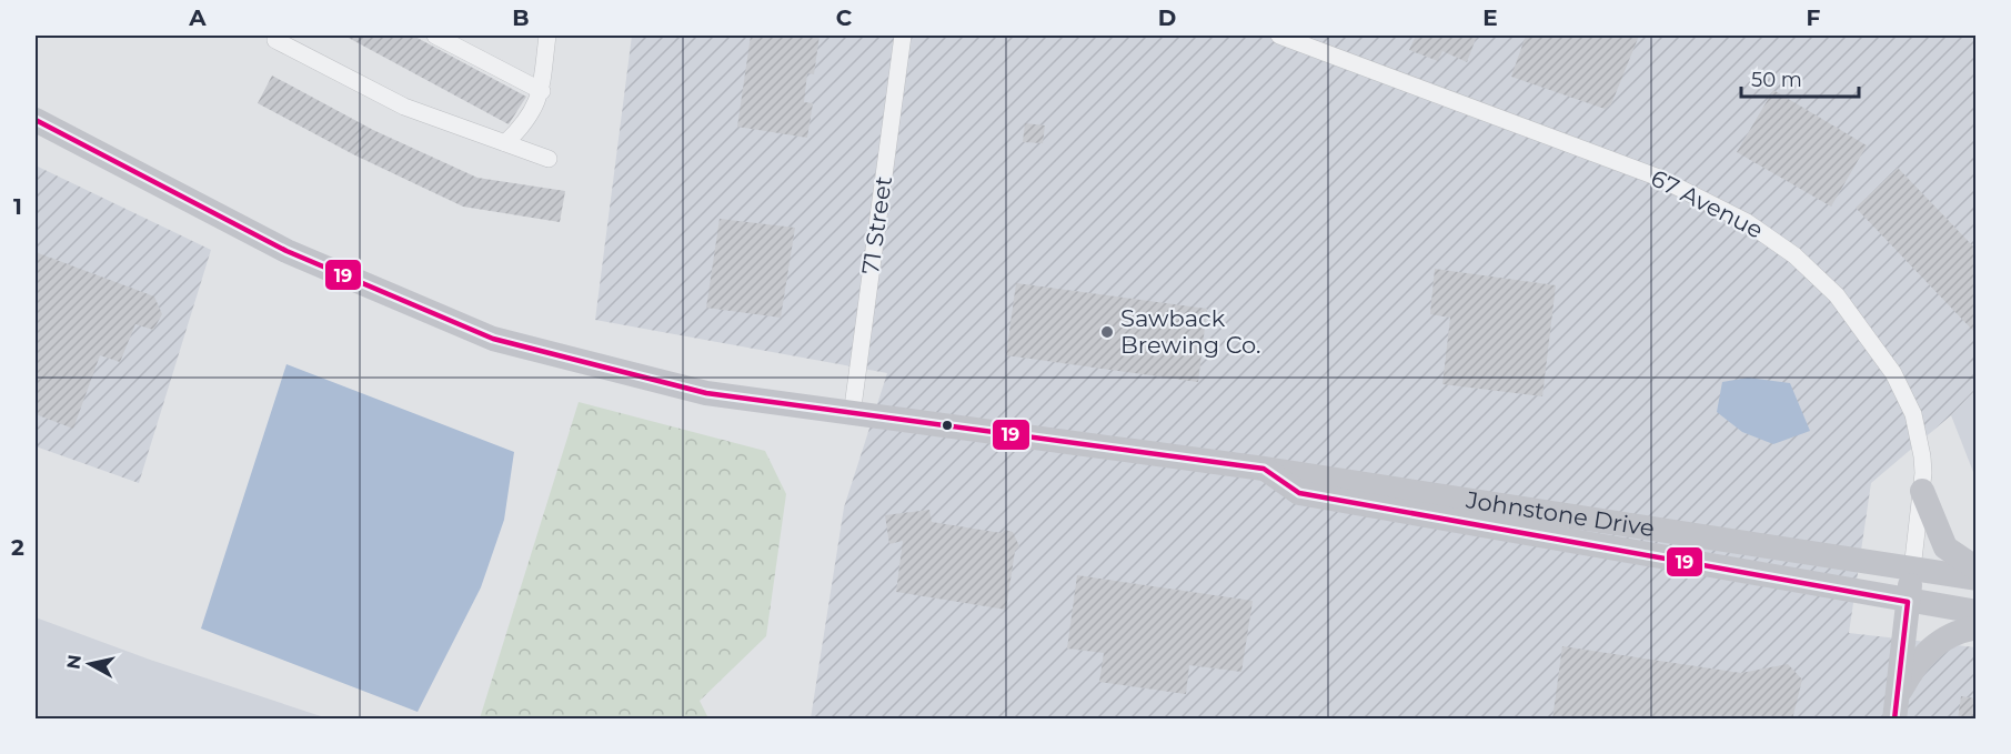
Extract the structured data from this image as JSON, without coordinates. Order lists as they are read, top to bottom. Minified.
{"streets":{"main road":["Johnstone Drive"],"street":["67 Avenue","71 Street"]},"crossings":[["67 Avenue","Johnstone Drive"],["71 Street","Johnstone Drive"]],"places":["Sawback Brewing Co."],"lines":["transit line 19"],"scale_bar":"50 m","north":"left","grid":{"columns":["A","B","C","D","E","F"],"rows":["1","2"]}}
